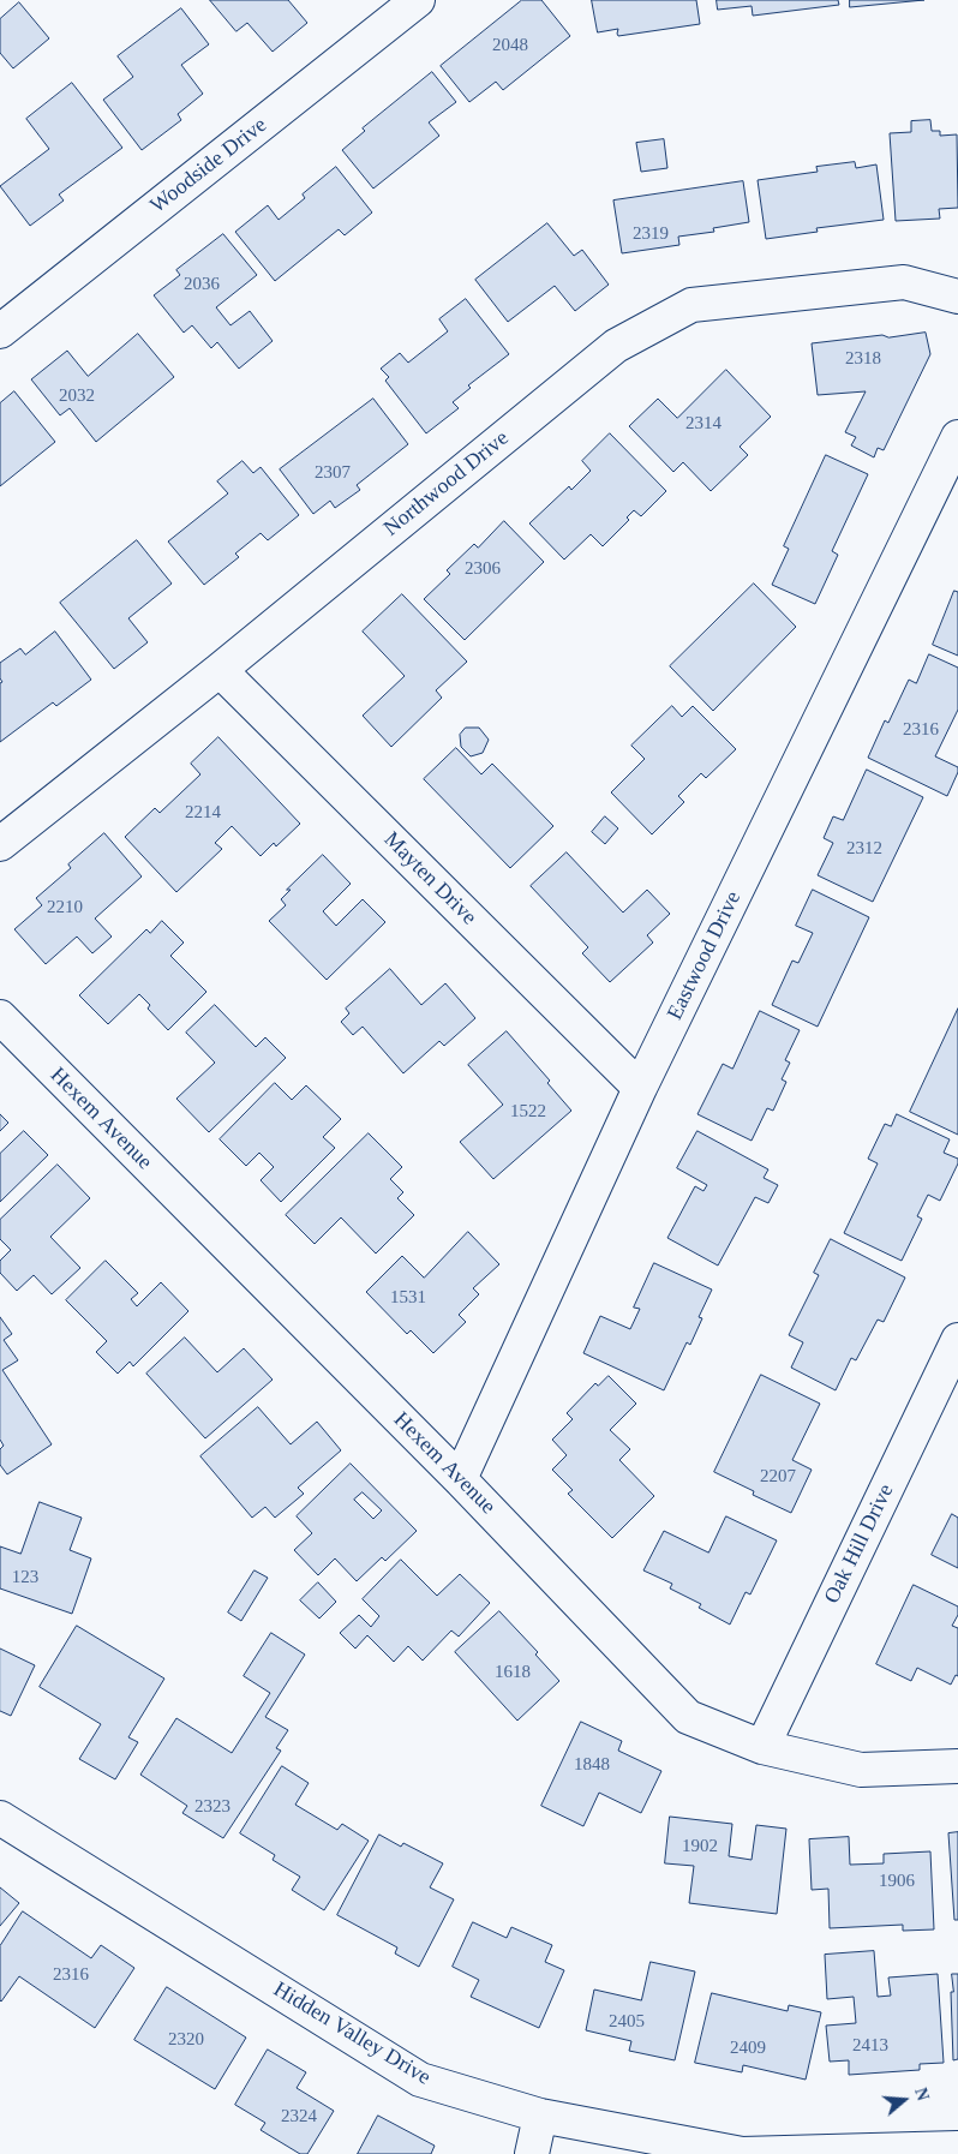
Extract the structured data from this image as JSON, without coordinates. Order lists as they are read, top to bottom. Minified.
{"streets":{"street":["Woodside Drive","Northwood Drive","Mayten Drive","Eastwood Drive","Hexem Avenue","Oak Hill Drive","Hidden Valley Drive"]},"crossings":[["Northwood Drive","Mayten Drive"],["Mayten Drive","Eastwood Drive"],["Eastwood Drive","Hexem Avenue"],["Hexem Avenue","Oak Hill Drive"]],"house_numbers":["2048","2319","2036","2318","2032","2314","2307","2306","2316","2214","2312","2210","1522","1531","2207","123","1618","1848","2323","1902","1906","2316","2405","2320","2413","2409","2324"],"north":"right"}
